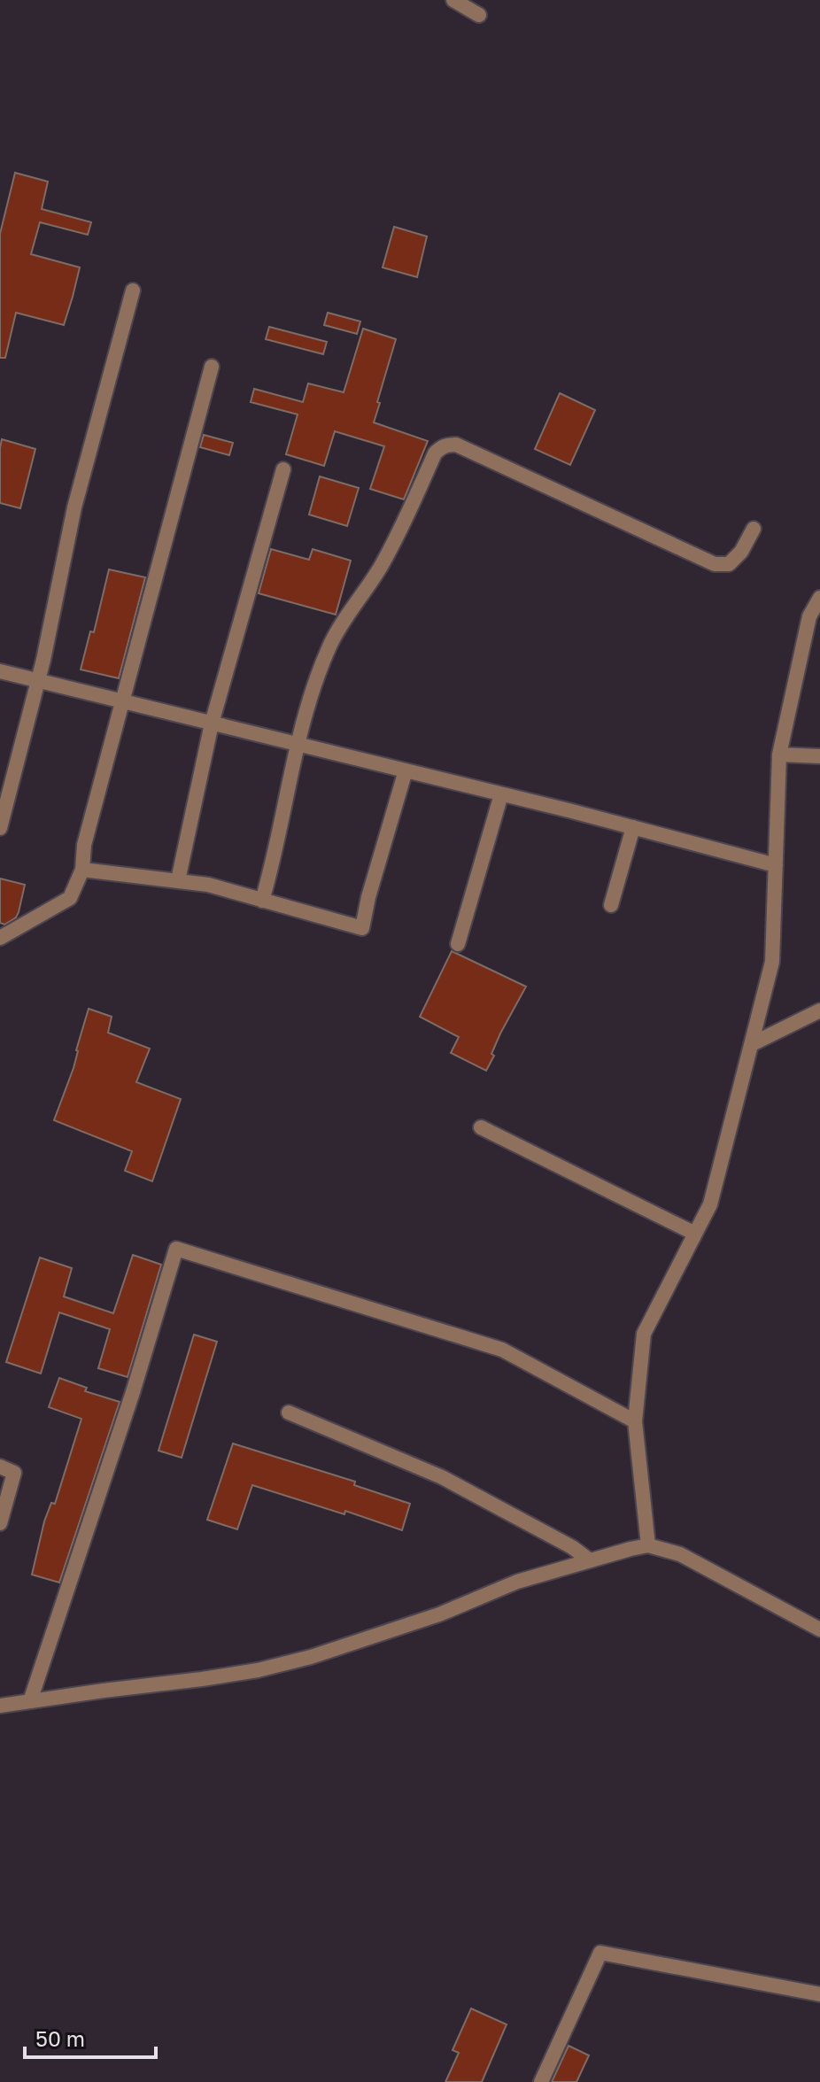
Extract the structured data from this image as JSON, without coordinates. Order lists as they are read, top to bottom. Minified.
{"scale_bar":"50 m"}
